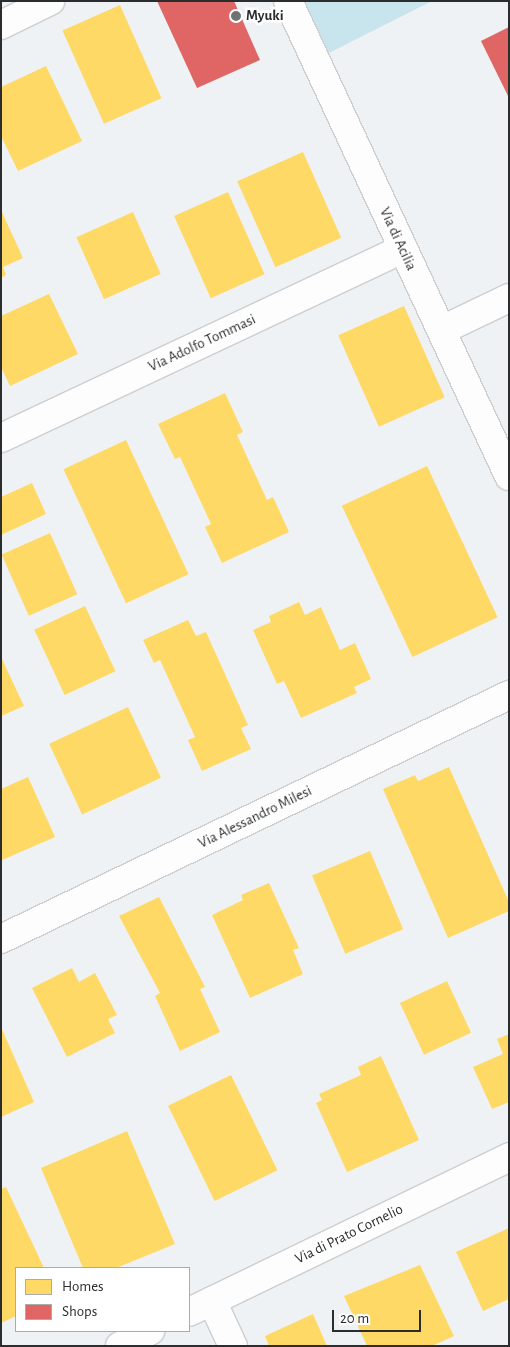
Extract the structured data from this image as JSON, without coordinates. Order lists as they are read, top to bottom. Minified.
{"streets":{"street":["Via di Acilia","Via Adolfo Tommasi","Via Alessandro Milesi","Via di Prato Cornelio"]},"crossings":[["Via di Acilia","Via Adolfo Tommasi"]],"places":["Myuki"],"legend":["Homes","Shops"],"scale_bar":"20 m"}
